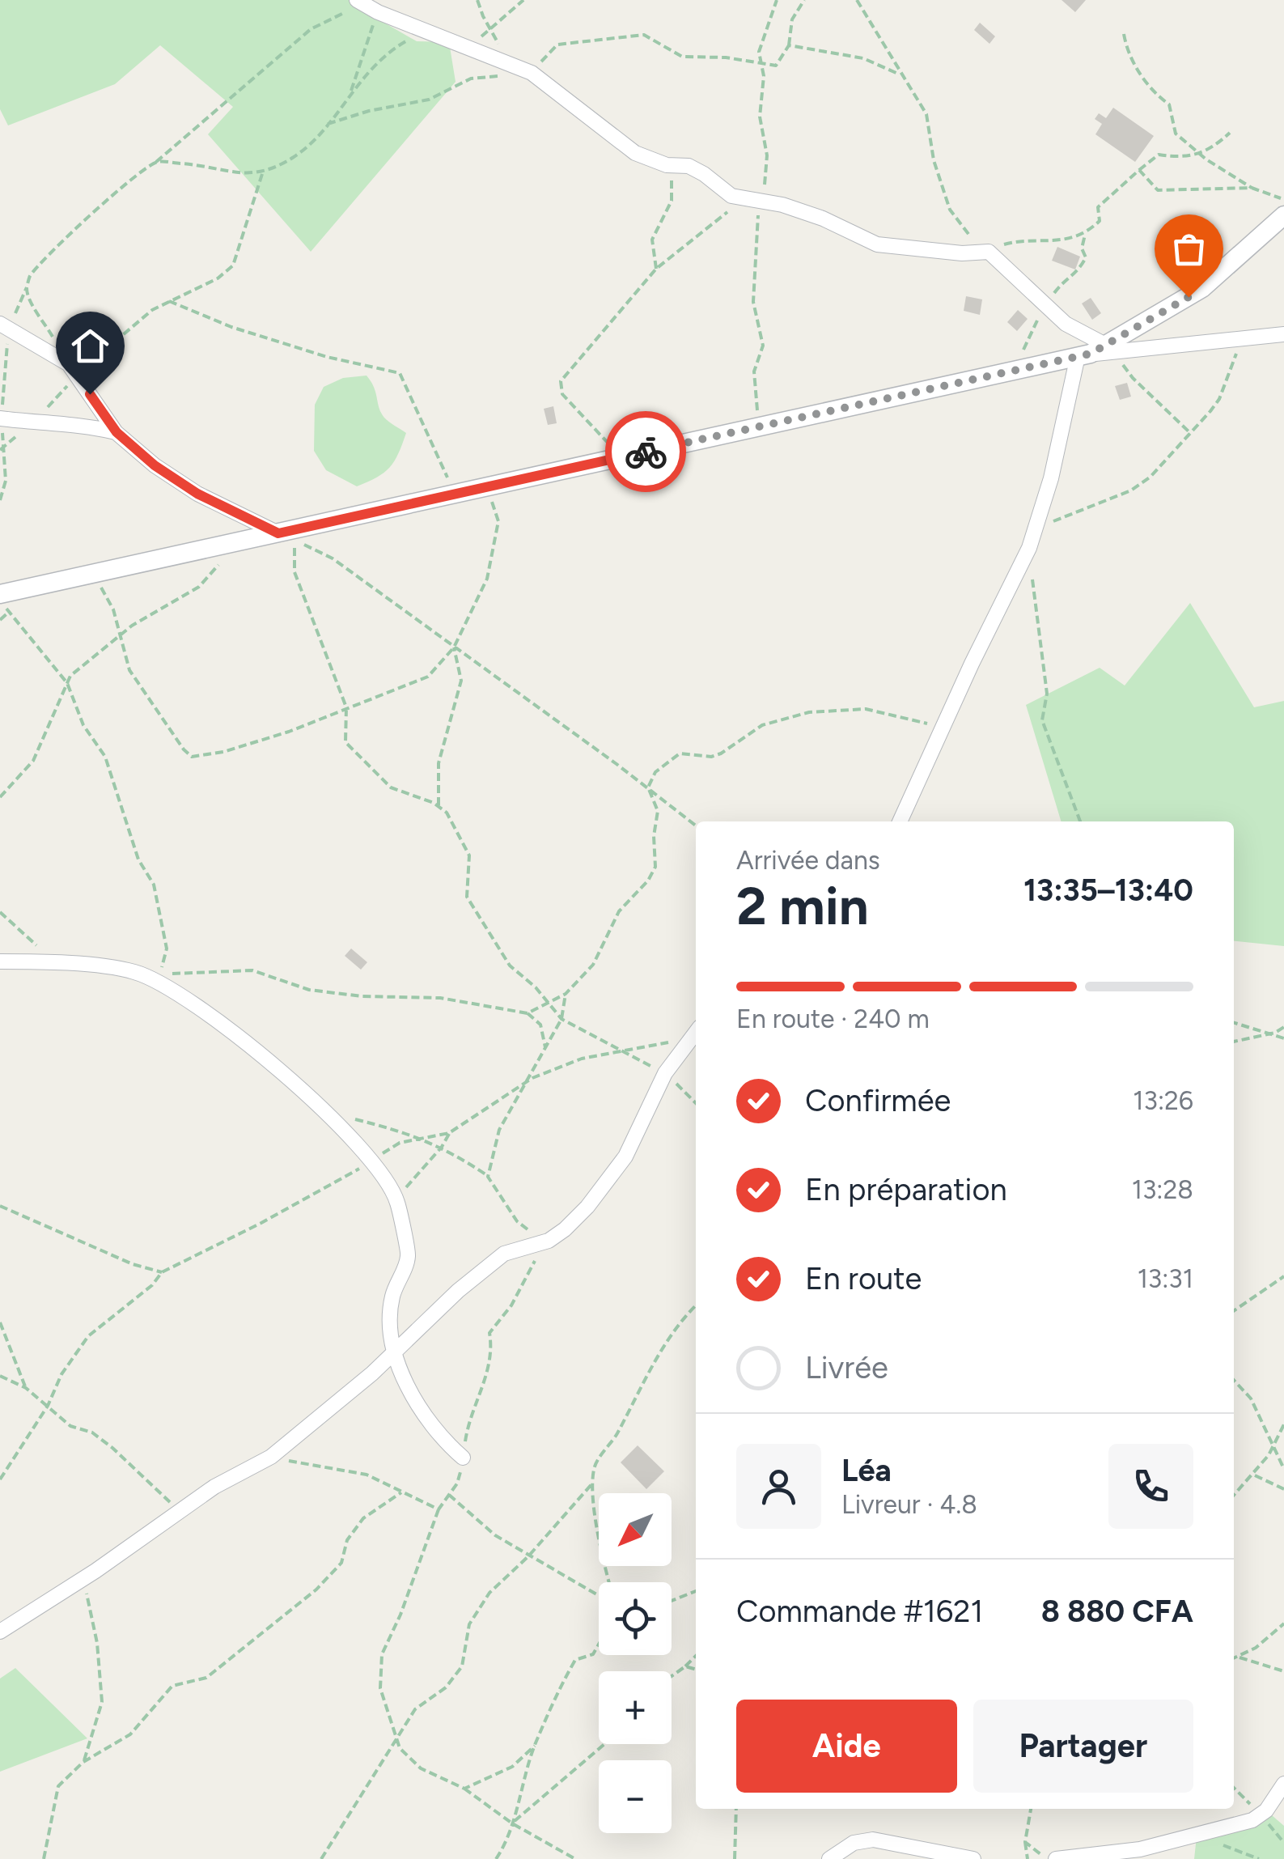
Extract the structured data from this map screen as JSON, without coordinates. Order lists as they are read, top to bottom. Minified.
{"north":"bottom left","page":{"heading":["2 min","Arrivée dans","13:35–13:40"],"panel":["Léa","Livreur · 4.8","Commande #1621","8 880 CFA"],"bar":"En route · 240 m","list":[["Confirmée","13:26"],["En préparation","13:28"],["En route","13:31"],"Livrée"],"map_buttons":["+","−"],"buttons":["Aide","Partager"]}}
